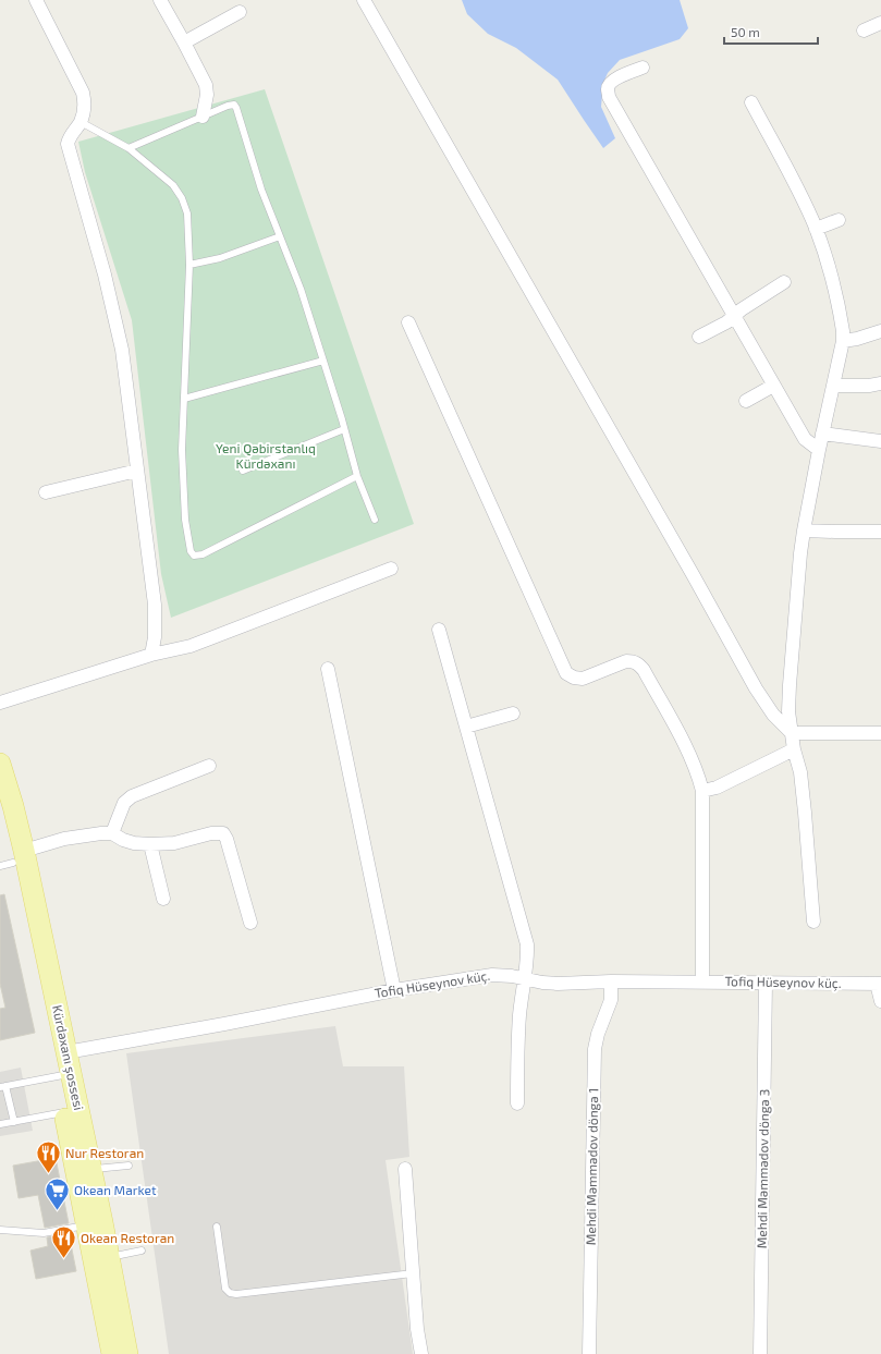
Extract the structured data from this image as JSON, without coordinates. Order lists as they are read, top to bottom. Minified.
{"streets":{"main road":["Kürdəxanı şossesi"],"street":["Tofiq Hüseynov küç.","Mehdi Məmmədov döngə 1","Mehdi Məmmədov döngə 3"]},"crossings":[["Tofiq Hüseynov küç.","Kürdəxanı şossesi"],["Tofiq Hüseynov küç.","Mehdi Məmmədov döngə 1"],["Tofiq Hüseynov küç.","Mehdi Məmmədov döngə 3"]],"parks":["Yeni Qəbirstanlıq Kürdəxanı"],"places":{"restaurant":["Nur Restoran","Okean Restoran"],"supermarket":["Okean Market"]},"scale_bar":"50 m"}
